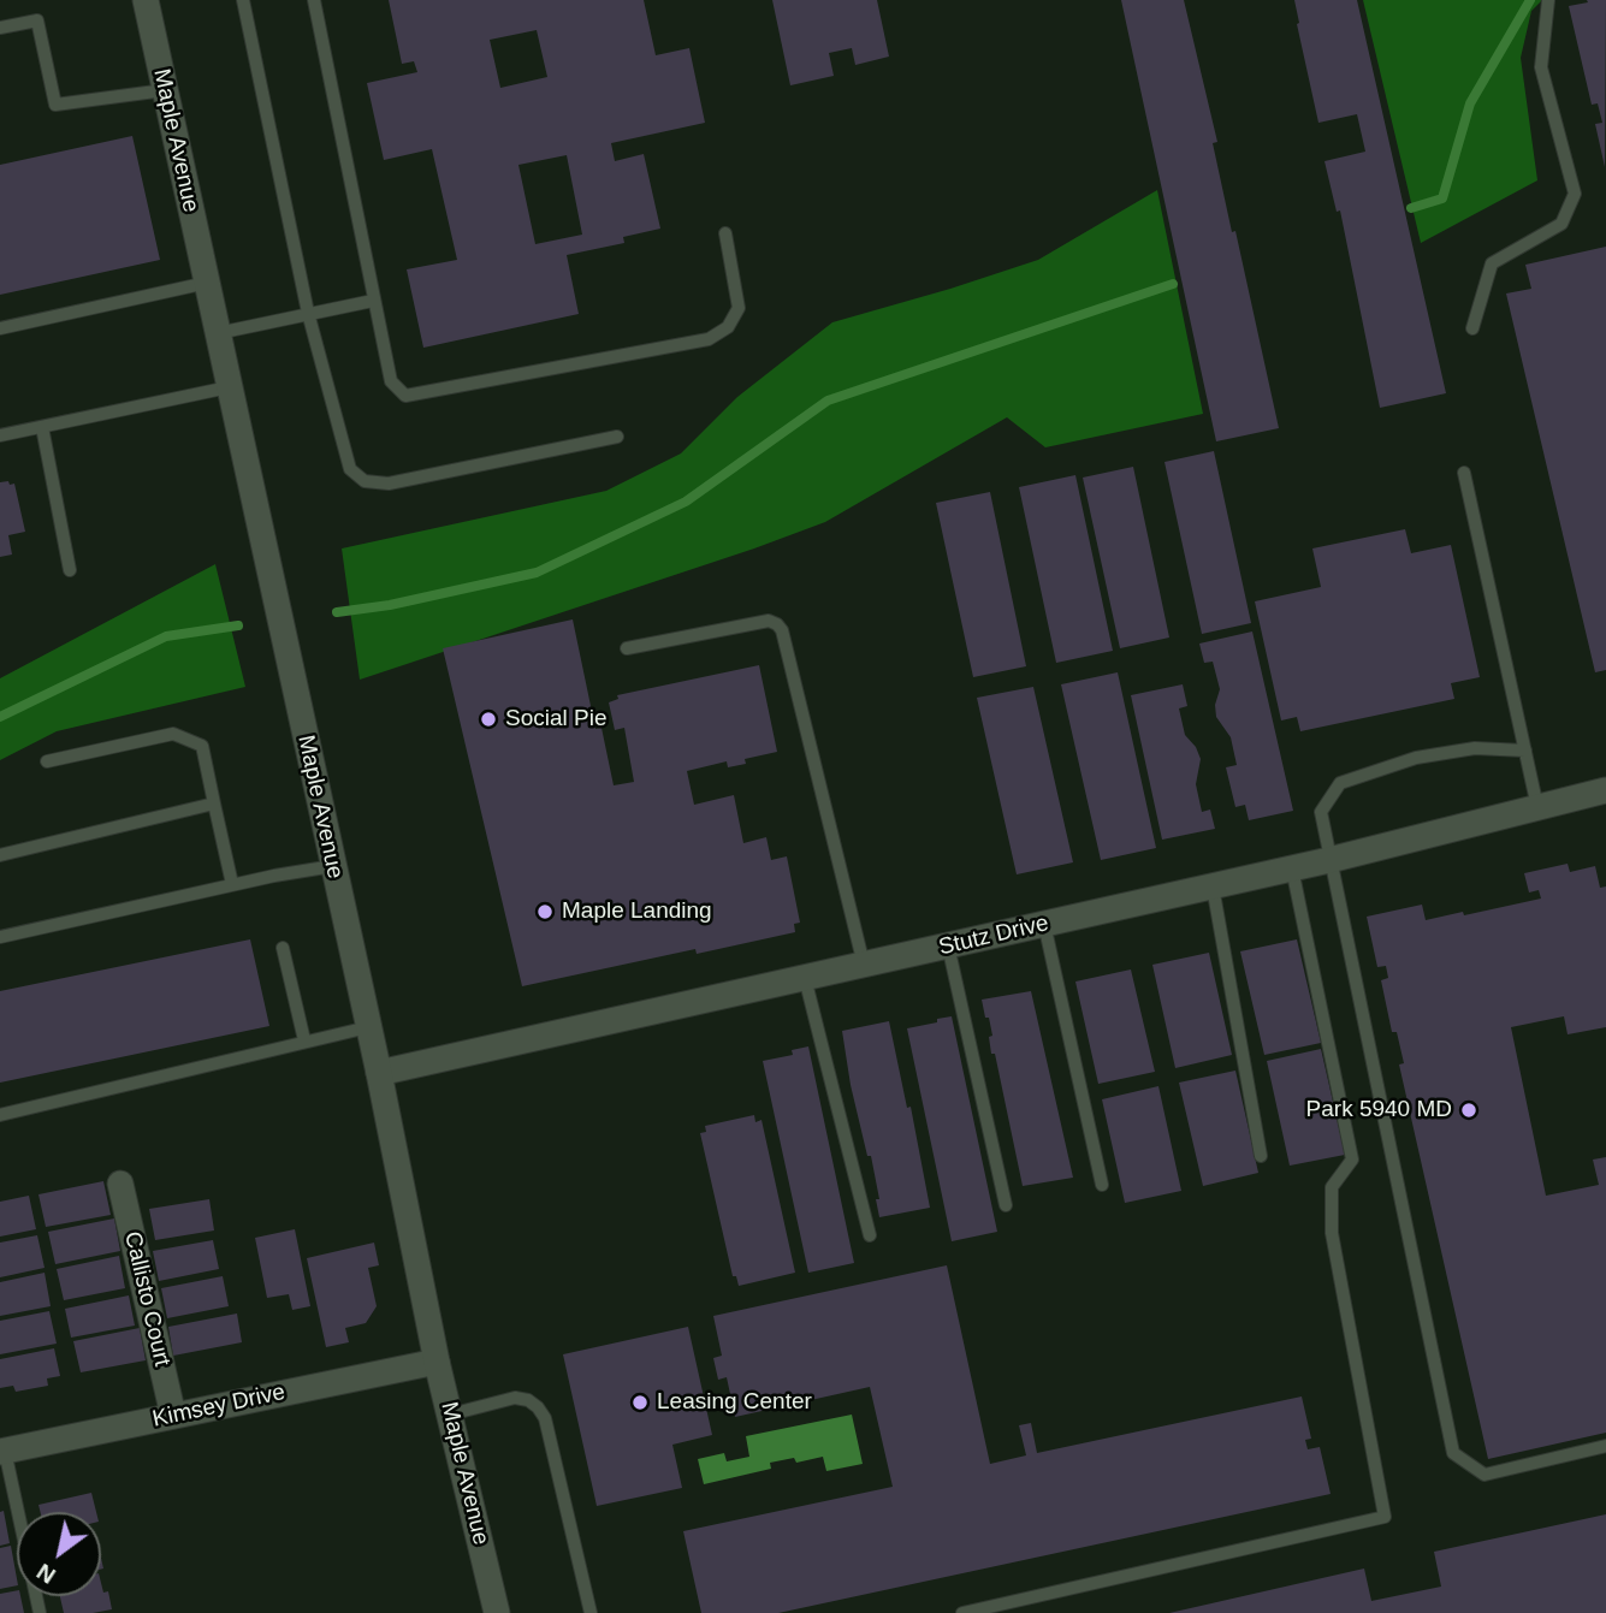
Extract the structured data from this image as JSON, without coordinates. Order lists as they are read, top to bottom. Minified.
{"streets":{"street":["Maple Avenue","Stutz Drive","Callisto Court","Kimsey Drive"]},"crossings":[["Maple Avenue","Stutz Drive"],["Maple Avenue","Kimsey Drive"],["Callisto Court","Kimsey Drive"]],"places":["Social Pie","Maple Landing","Park 5940 MD","Leasing Center"],"north":"bottom left"}
